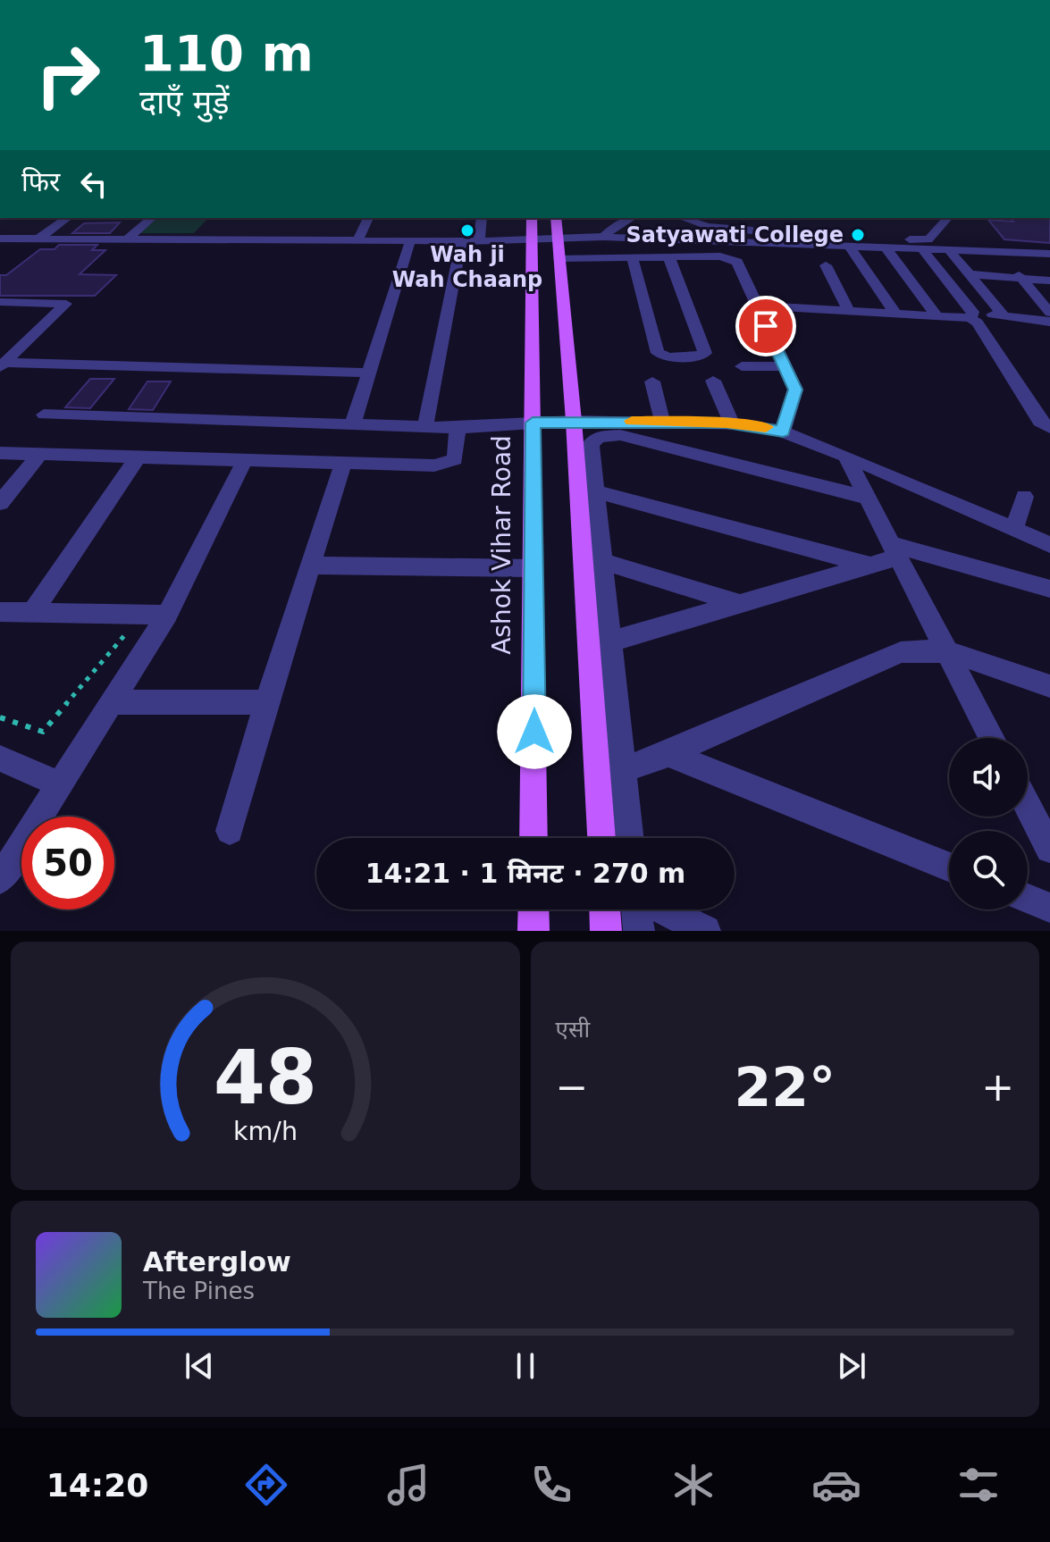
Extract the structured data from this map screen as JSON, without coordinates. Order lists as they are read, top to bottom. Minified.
{"streets":{"main road":["Ashok Vihar Road"]},"places":["Wah ji Wah Chaanp","Satyawati College"],"page":{"turn":["110 m","दाएँ मुड़ें"],"then":"फिर","limit":"50","trip":"14:21 · 1 मिनट · 270 m","tile":"एसी","heat":["−","22°","+"],"song":["Afterglow","The Pines"],"tabs":"14:20","gauge":["48","km/h"]}}
